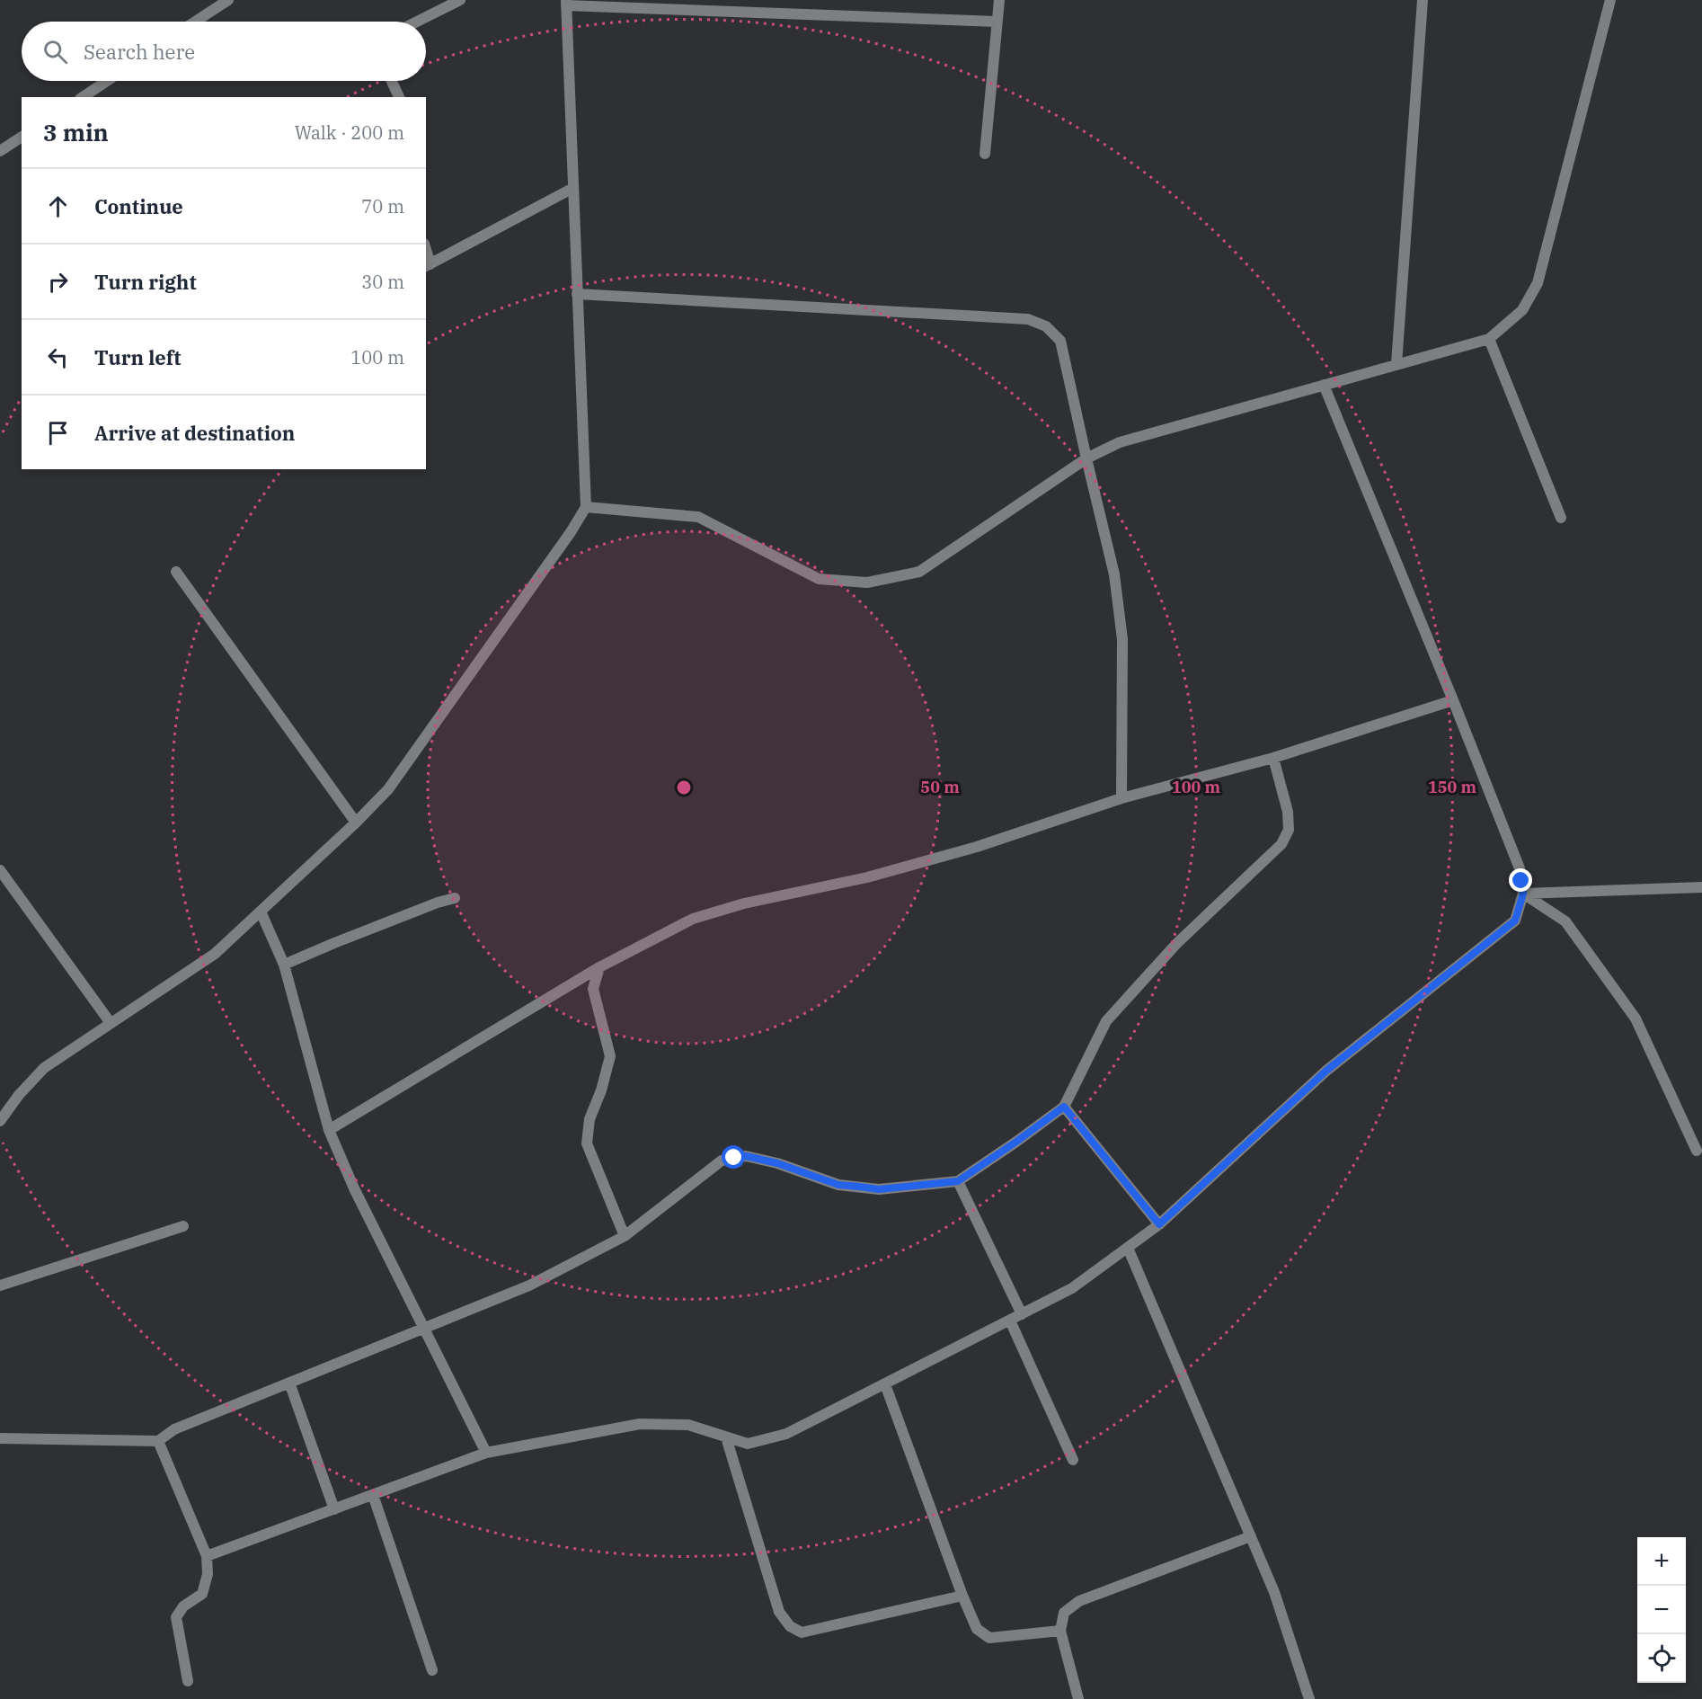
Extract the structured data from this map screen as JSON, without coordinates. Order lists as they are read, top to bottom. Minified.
{"page":{"search":"Search here","heading":["3 min","Walk · 200 m"],"list":[["Continue","70 m"],["Turn right","30 m"],["Turn left","100 m"],"Arrive at destination"],"map_buttons":["+","−"]},"rings":["50 m","100 m","150 m"]}
